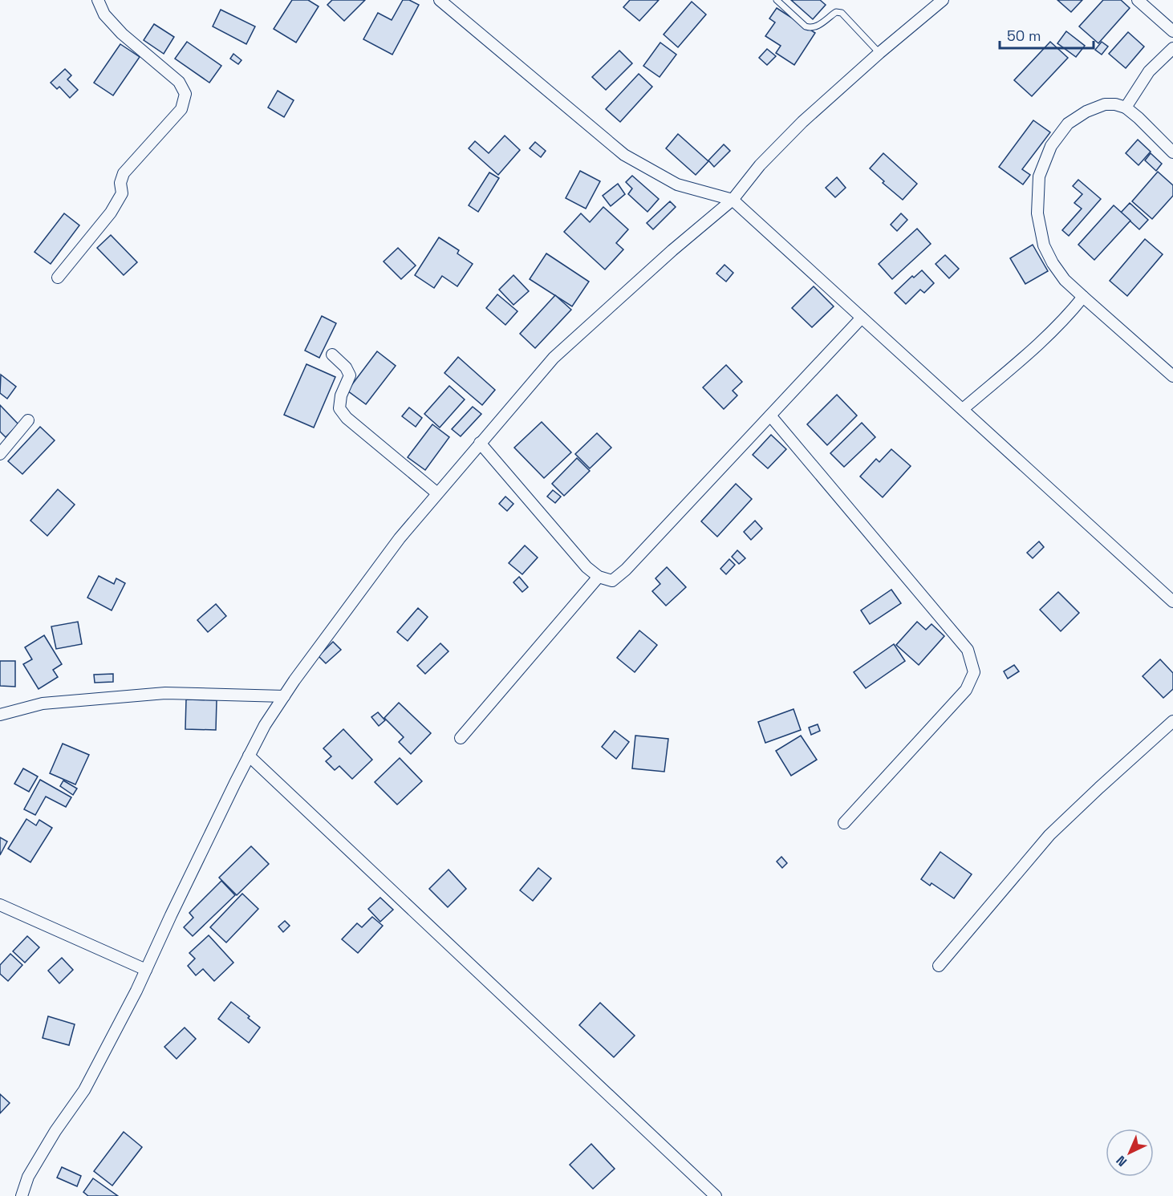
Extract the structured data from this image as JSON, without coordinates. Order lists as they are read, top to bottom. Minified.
{"scale_bar":"50 m","north":"bottom left"}
